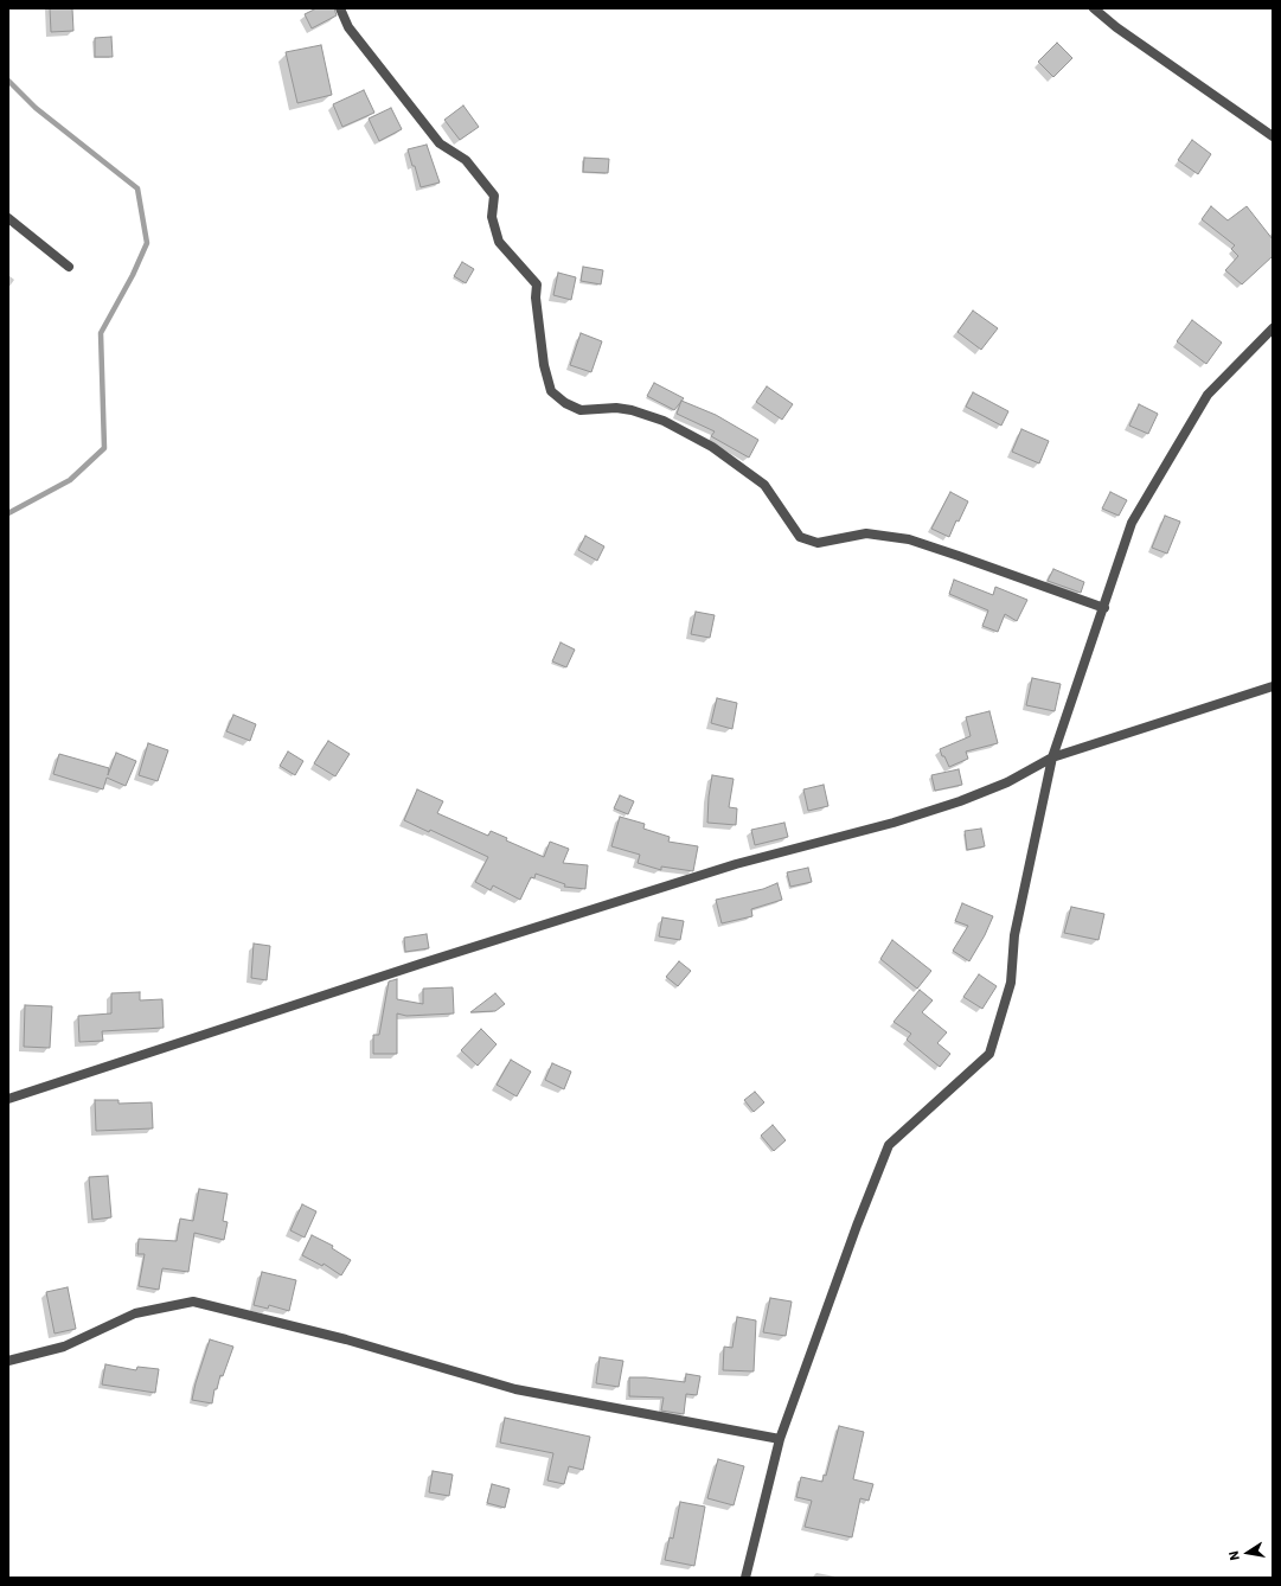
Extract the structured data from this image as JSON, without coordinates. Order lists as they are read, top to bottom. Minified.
{"north":"left"}
